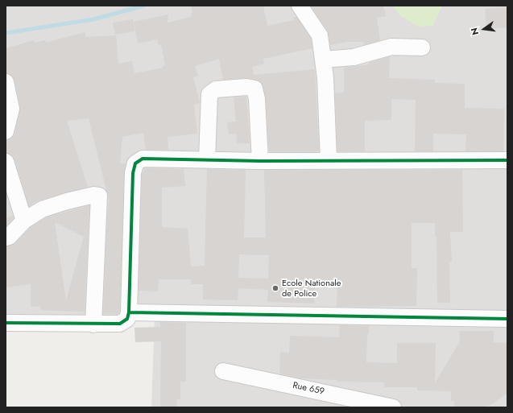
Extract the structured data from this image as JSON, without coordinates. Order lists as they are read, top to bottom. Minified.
{"streets":{"street":["Rue 659"]},"places":["Ecole Nationale de Police"],"north":"left"}
